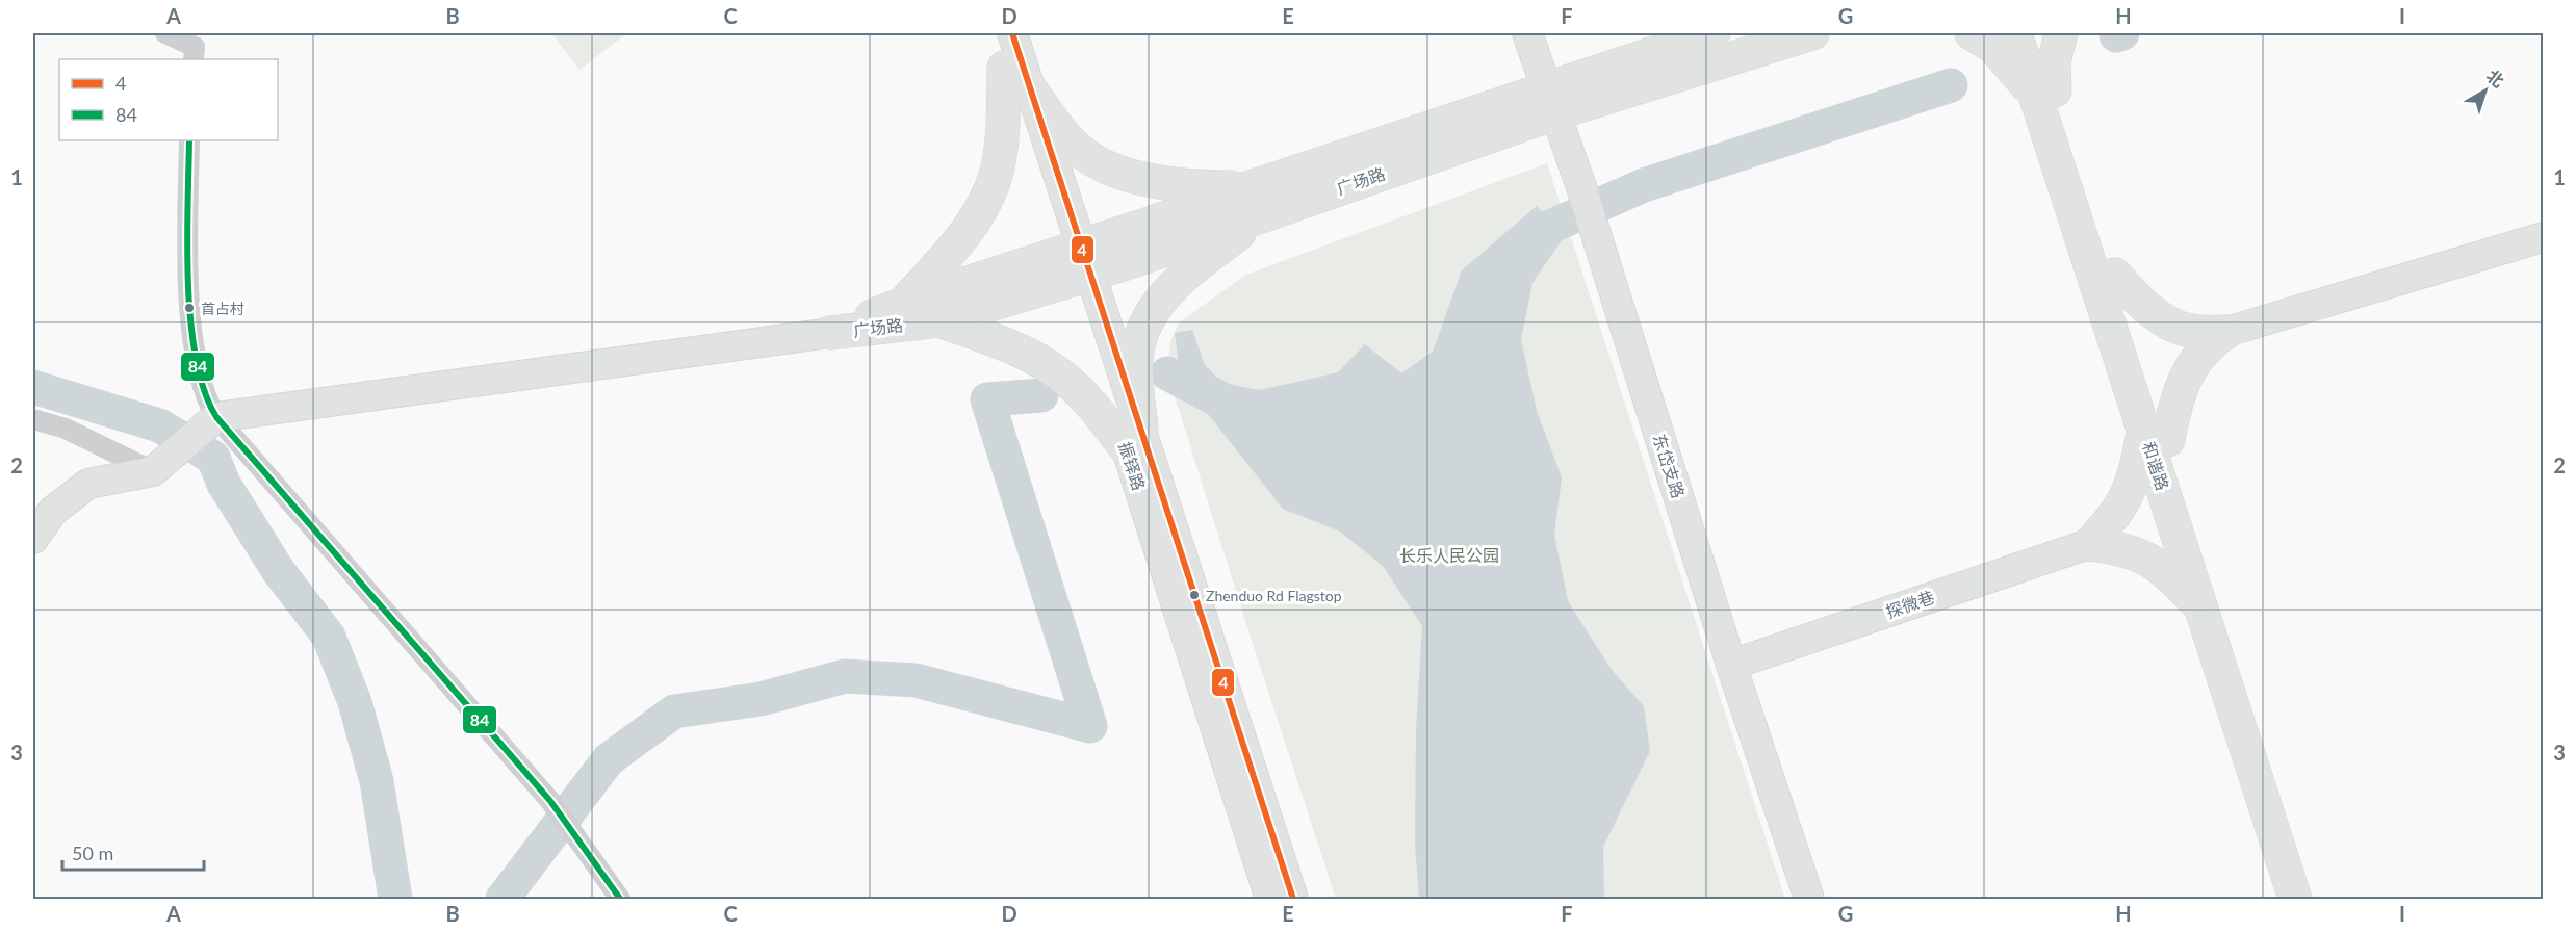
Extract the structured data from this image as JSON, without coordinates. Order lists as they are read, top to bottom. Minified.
{"streets":{"main road":["广场路","和谐路"],"street":["振铎路","东岱支路","探微巷"]},"crossings":[["广场路","振铎路"],["广场路","东岱支路"],["东岱支路","探微巷"]],"parks":["长乐人民公园"],"places":["首占村","Zhenduo Rd Flagstop"],"lines":["transit line 4","transit line 84"],"legend":["4","84"],"scale_bar":"50 m","north":"top right","grid":{"columns":["A","B","C","D","E","F","G","H","I"],"rows":["1","2","3"]}}
